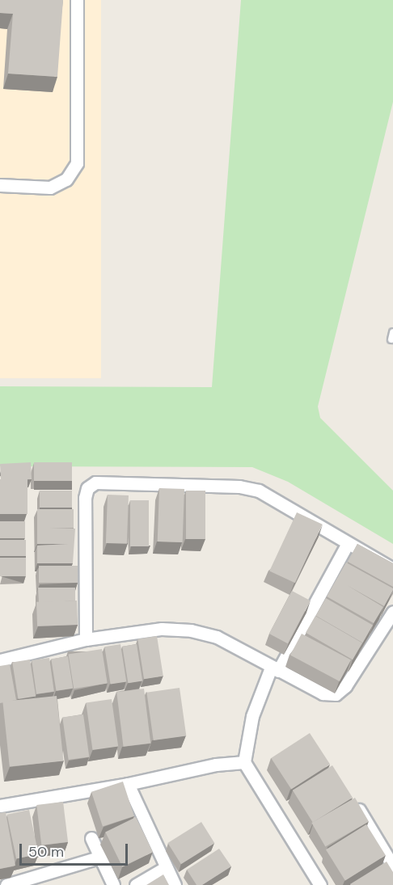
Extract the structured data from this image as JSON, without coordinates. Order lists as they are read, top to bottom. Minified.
{"scale_bar":"50 m"}
